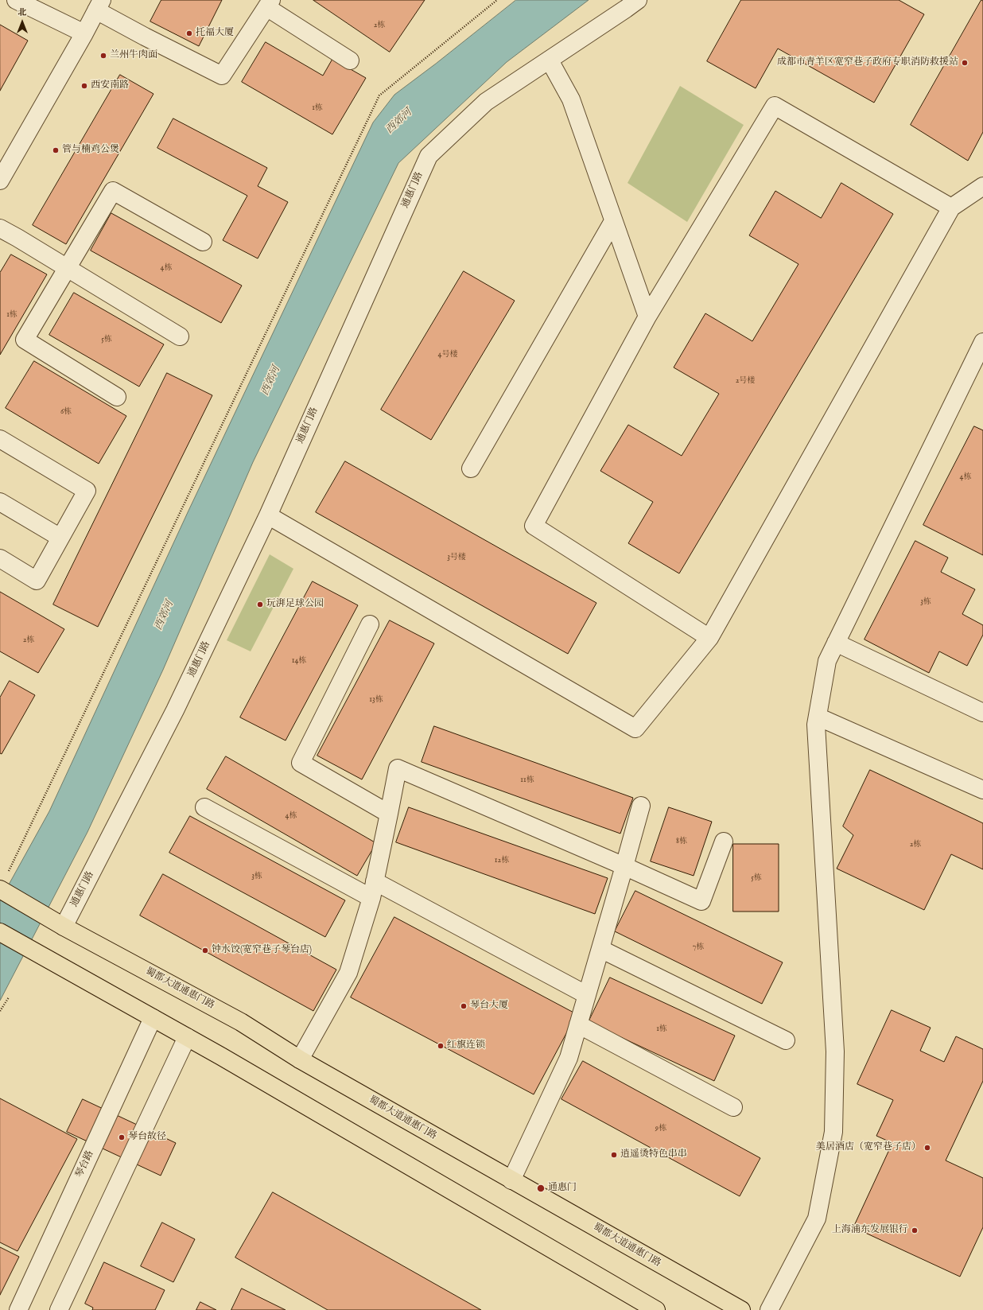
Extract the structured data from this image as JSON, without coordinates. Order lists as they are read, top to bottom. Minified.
{"streets":{"main road":["蜀都大道通惠门路"],"street":["通惠门路","琴台路"]},"crossings":[["通惠门路","蜀都大道通惠门路"]],"water":["西郊河"],"places":["托福大厦","兰州牛肉面","成都市青羊区宽窄巷子政府专职消防救援站","西安南路","管与楠鸡公煲","玩湃足球公园","钟水饺(宽窄巷子琴台店)","琴台大厦","红旗连锁","琴台故径","美居酒店（宽窄巷子店）","逍遥烫特色串串","通惠门","上海浦东发展银行"],"house_numbers":["2栋","1栋","4栋","1栋","5栋","4号楼","2号楼","6栋","4栋","3号楼","3栋","2栋","14栋","13栋","11栋","4栋","8栋","2栋","12栋","3栋","5栋","7栋","1栋","9栋"],"north":"top"}
